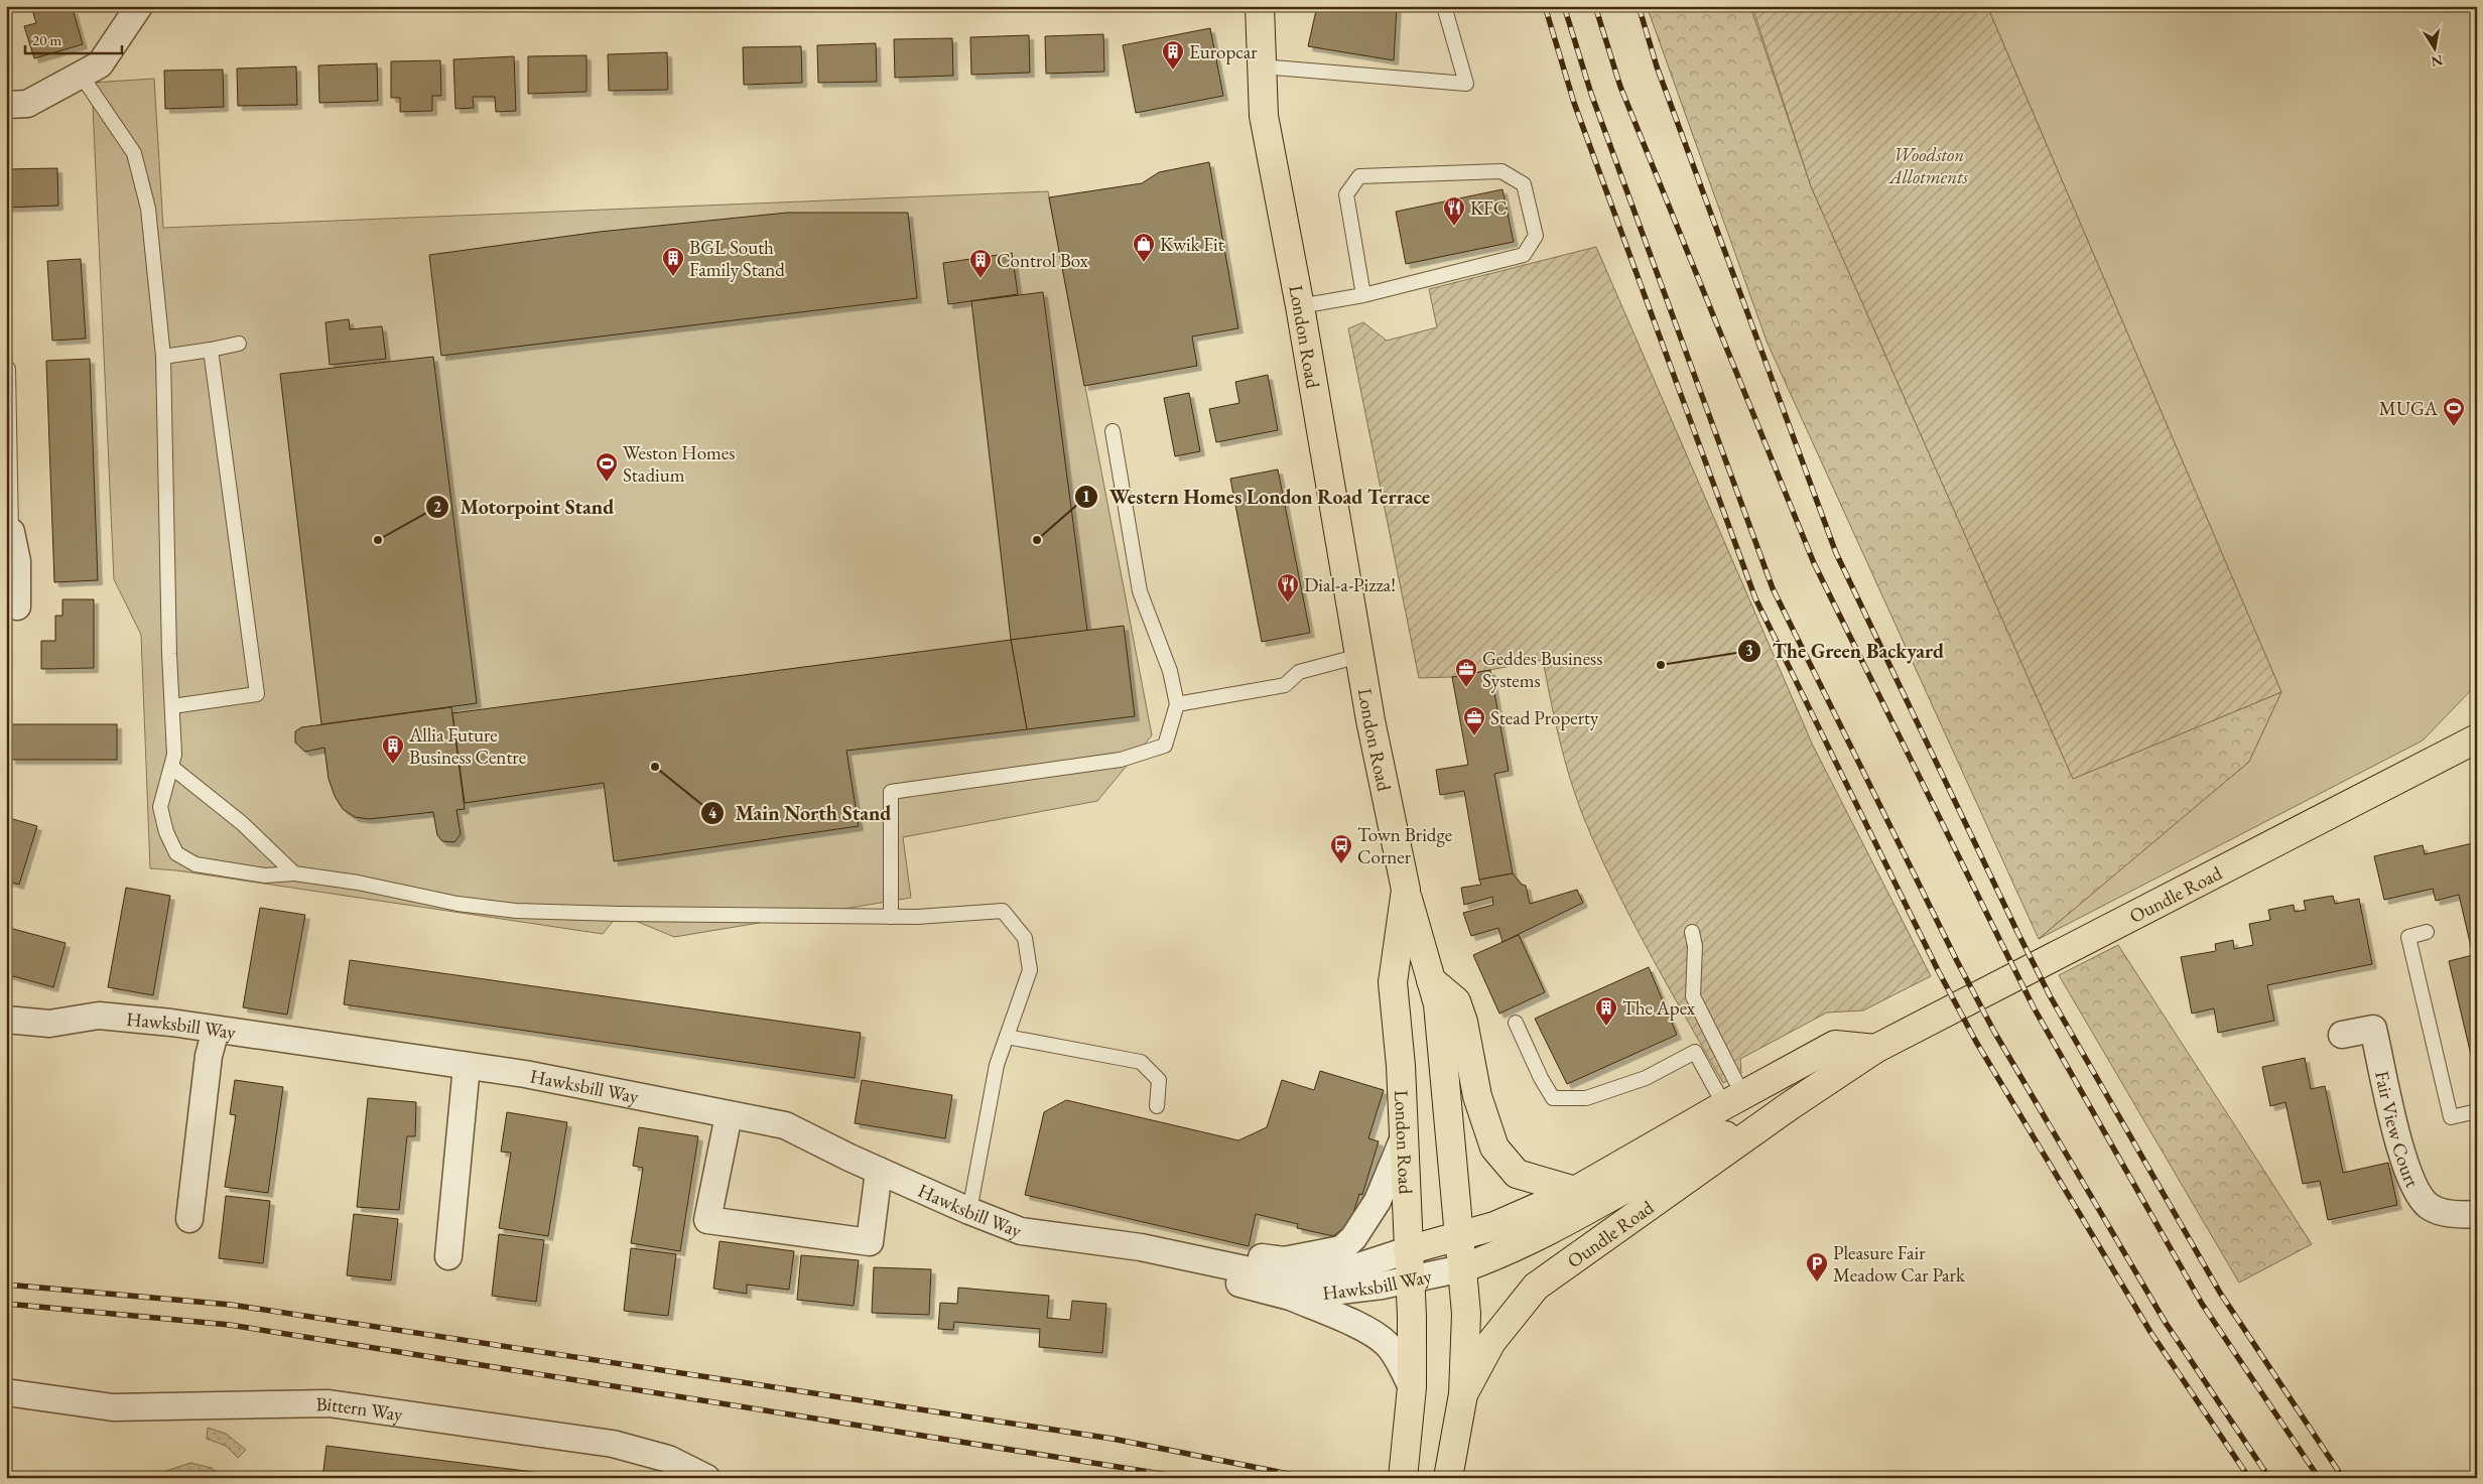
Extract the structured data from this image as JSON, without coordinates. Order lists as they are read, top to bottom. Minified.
{"streets":{"main road":["London Road","Oundle Road"],"street":["Hawksbill Way","Fair View Court","Bittern Way"]},"crossings":[["London Road","Hawksbill Way"],["Oundle Road","Hawksbill Way"]],"parks":["Woodston Allotments"],"places":{"building":["Europcar","BGL South Family Stand","Control Box","Allia Future Business Centre","The Apex"],"restaurant":["KFC","Dial-a-Pizza!"],"shop":["Kwik Fit"],"sports":["MUGA","Weston Homes Stadium"],"other":["Motorpoint Stand","Western Homes London Road Terrace","The Green Backyard","Main North Stand"],"office":["Geddes Business Systems","Stead Property"],"bus stop":["Town Bridge Corner"],"parking":["Pleasure Fair Meadow Car Park"]},"scale_bar":"20 m","north":"bottom"}
